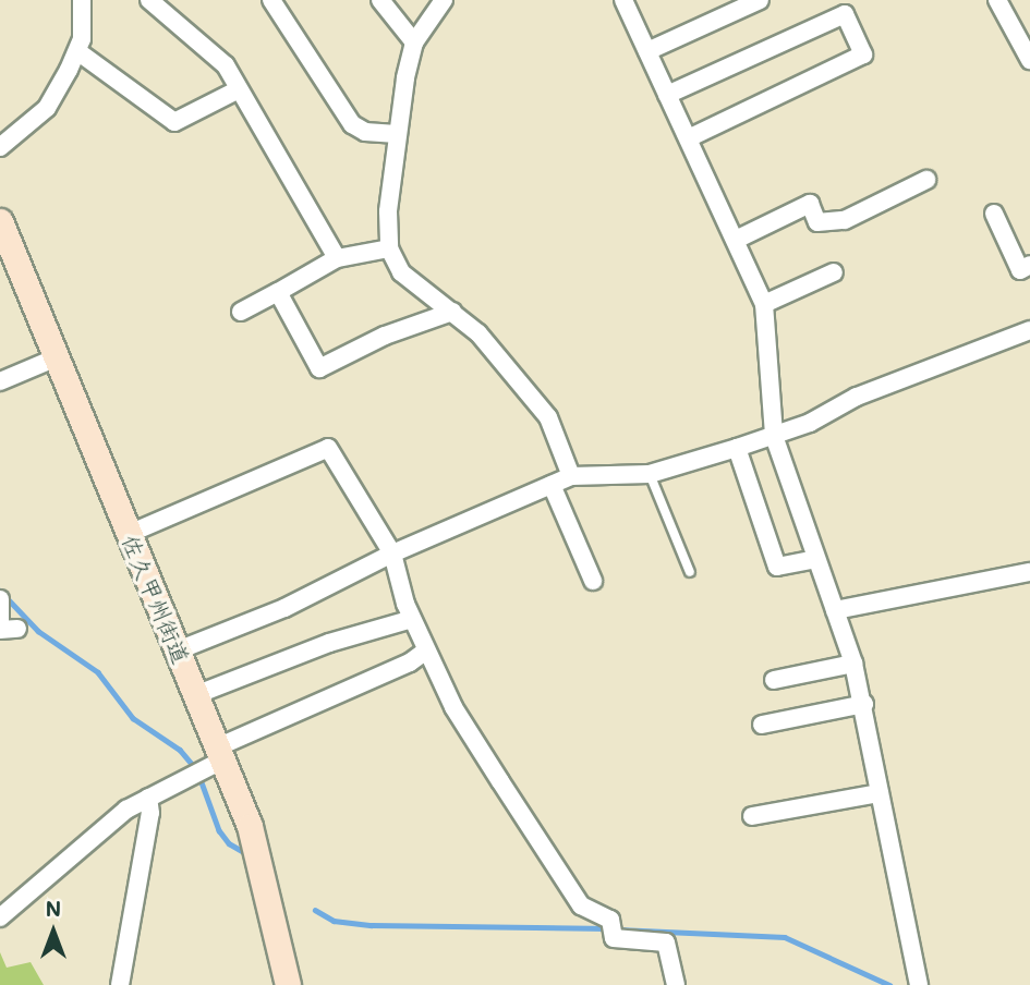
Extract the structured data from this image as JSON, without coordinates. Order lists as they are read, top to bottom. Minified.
{"streets":{"street":["佐久甲州街道"]},"north":"top"}
